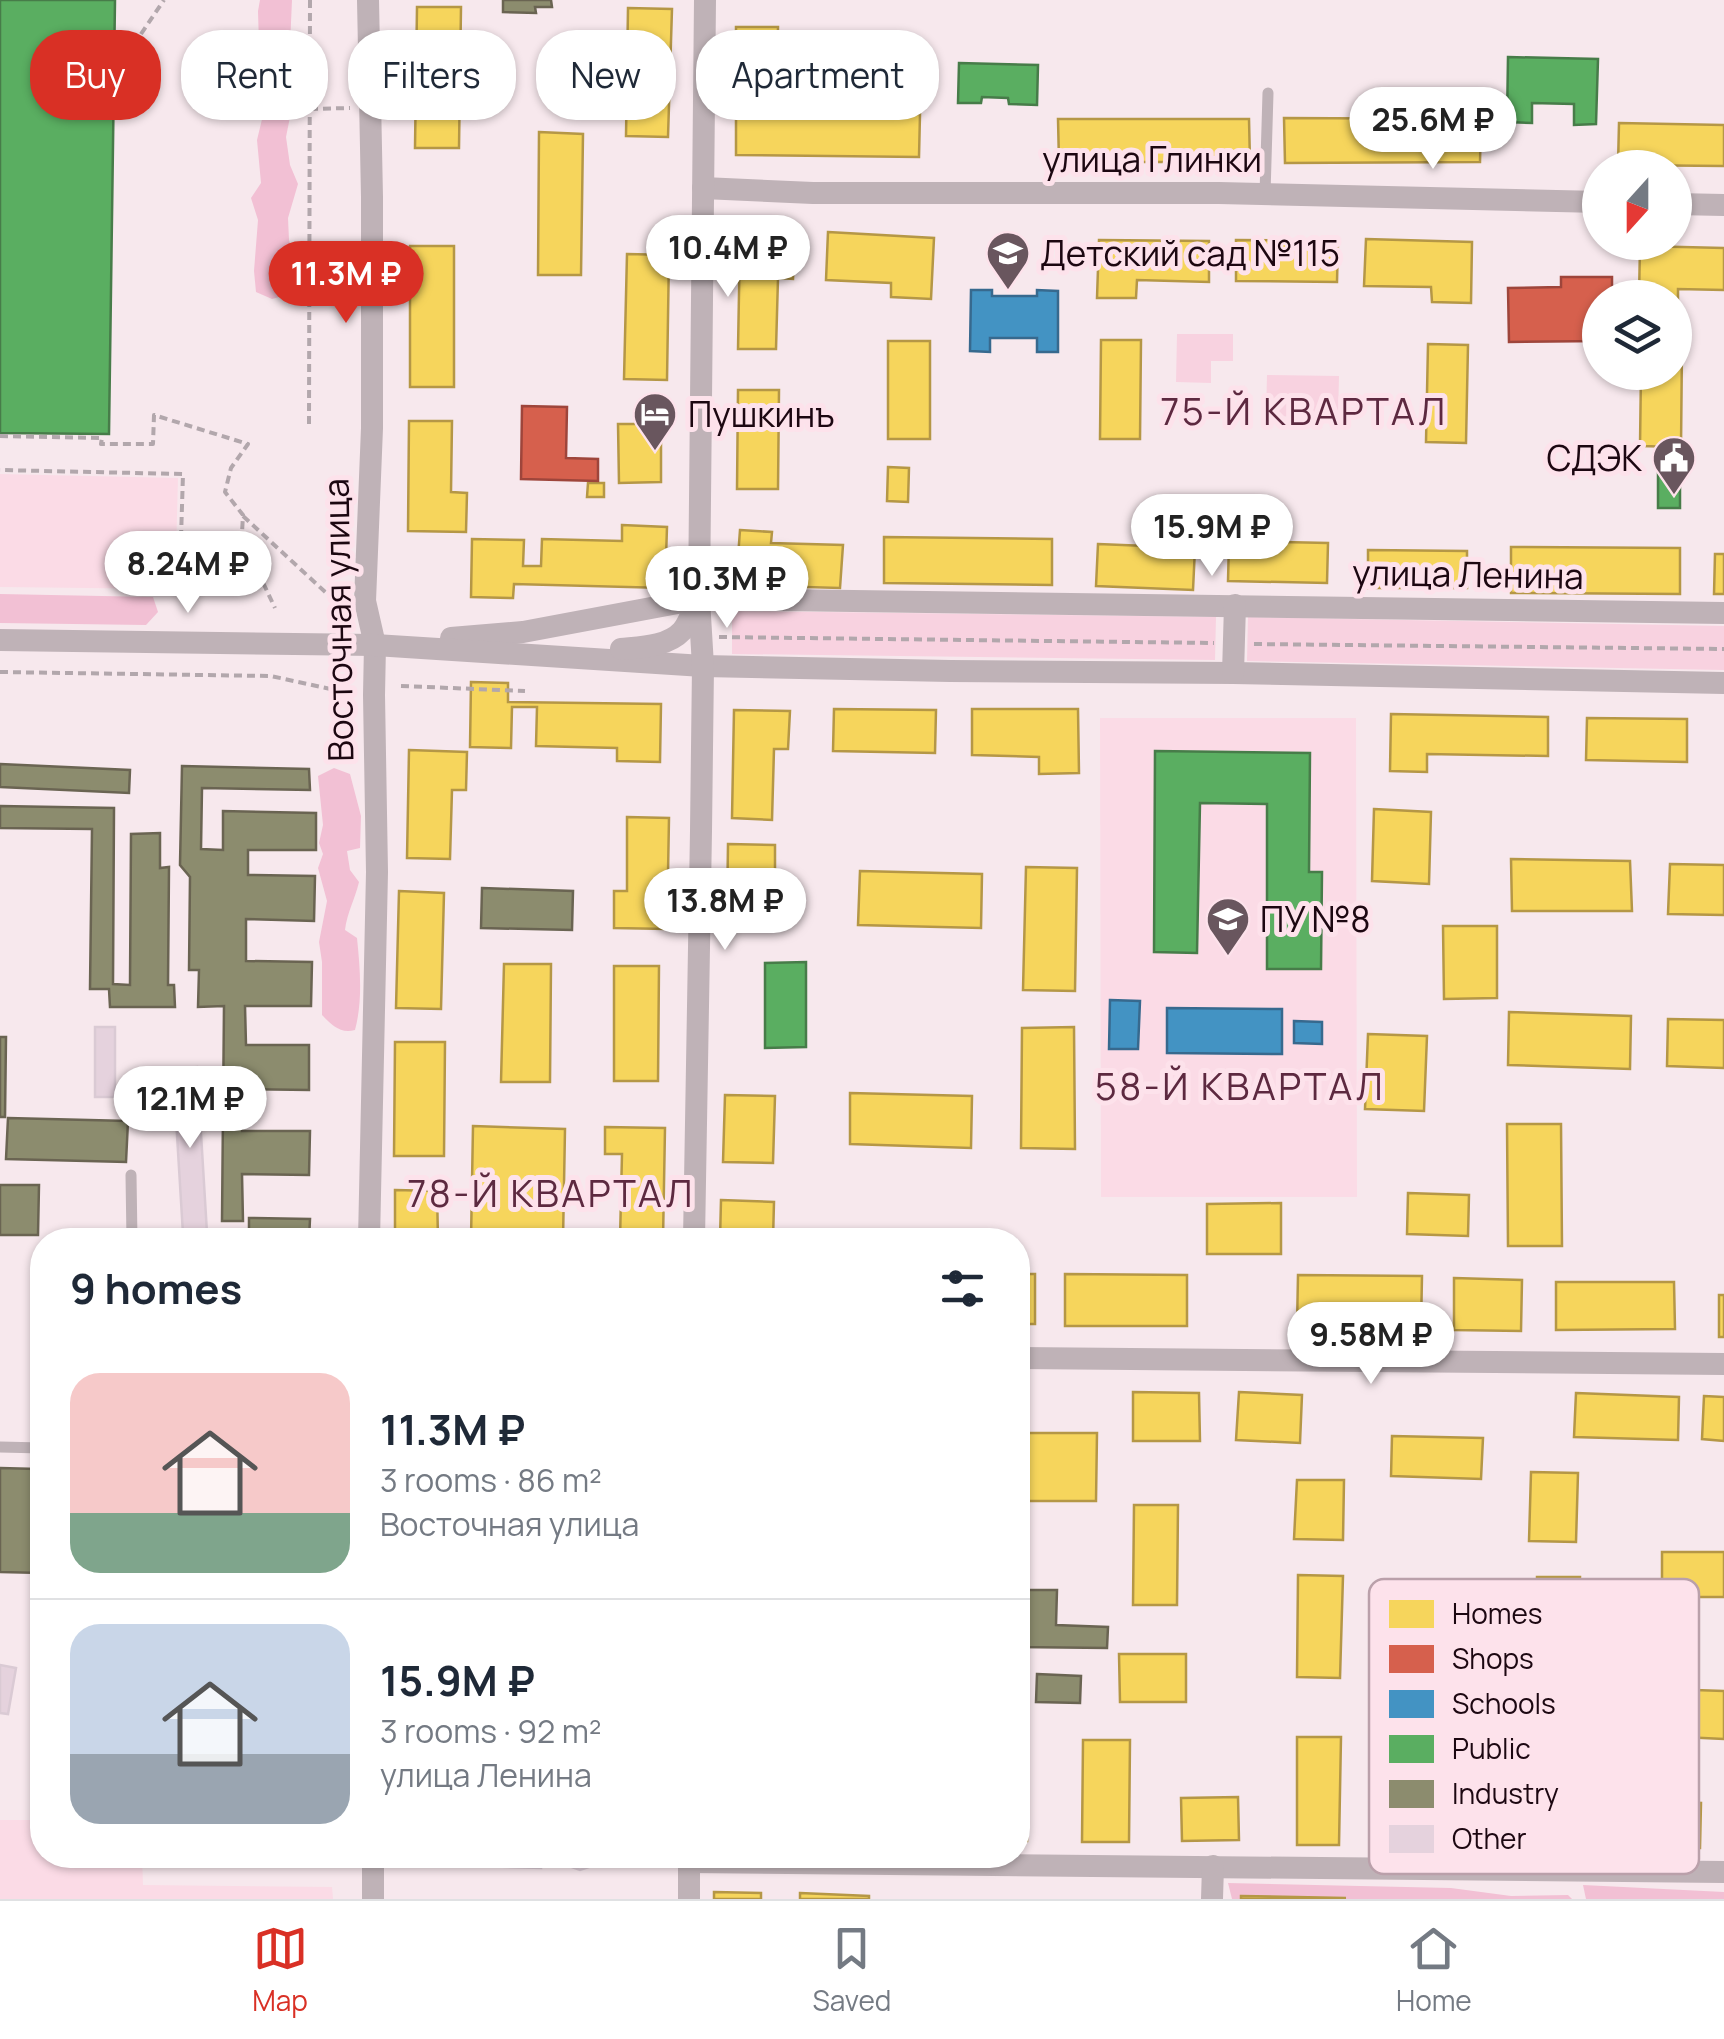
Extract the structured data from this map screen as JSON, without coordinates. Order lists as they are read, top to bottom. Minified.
{"streets":{"street":["улица Глинки","улица Ленина","Восточная улица"]},"crossings":[["улица Ленина","Восточная улица"]],"districts":["75-Й КВАРТАЛ","58-Й КВАРТАЛ","78-Й КВАРТАЛ"],"places":{"school or university":["Детский сад №115","ПУ №8"],"hotel":["Пушкинъ"],"public building":["СДЭК"]},"legend":["Homes","Shops","Schools","Public","Industry","Other"],"north":"bottom","page":{"chip":["Buy","Rent","Filters","New","Apartment"],"price":["25.6M ₽","10.4M ₽","11.3M ₽","15.9M ₽","8.24M ₽","10.3M ₽","13.8M ₽","12.1M ₽","9.58M ₽"],"heading":"9 homes","list":[{"name":"11.3M ₽","note":"3 rooms · 86 m² · Восточная улица"},{"name":"15.9M ₽","note":"3 rooms · 92 m² · улица Ленина"}],"tabs":["Map","Saved","Home"]}}
